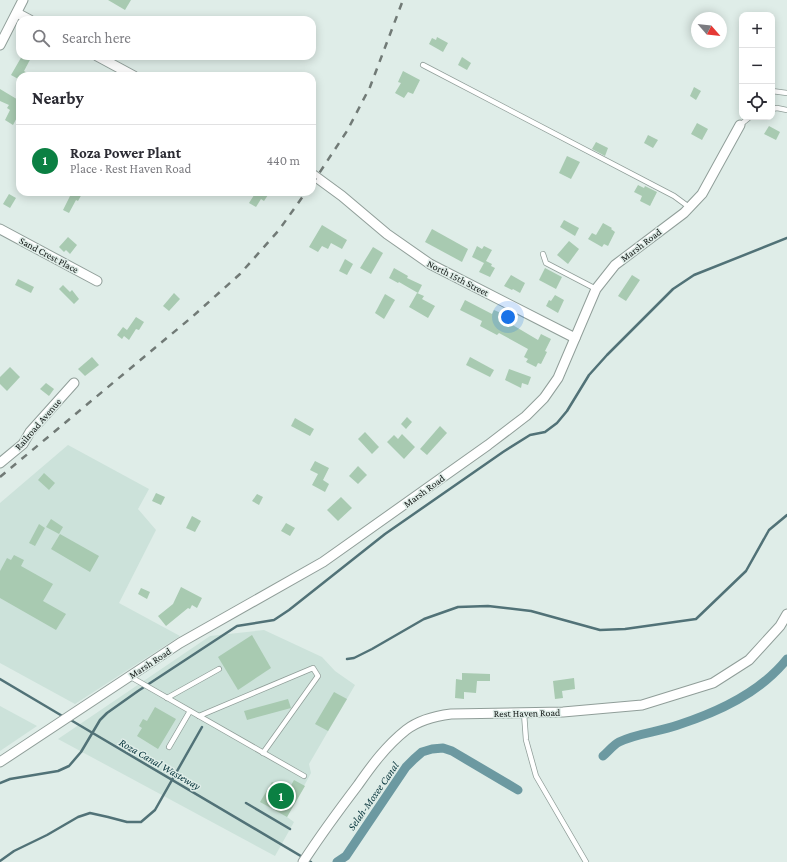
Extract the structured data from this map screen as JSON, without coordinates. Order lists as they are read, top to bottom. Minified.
{"streets":{"street":["Marsh Road","Sand Crest Place","North 15th Street","Railroad Avenue","Rest Haven Road"]},"crossings":[["Marsh Road","North 15th Street"]],"water":["Roza Canal Wasteway","Selah-Moxee Canal"],"north":"bottom right","page":{"map_buttons":["+","−"],"search":"Search here","heading":"Nearby","list":[{"mark":"1","name":"Roza Power Plant","note":"Place · Rest Haven Road","value":"440 m"}],"pins":"1"}}
